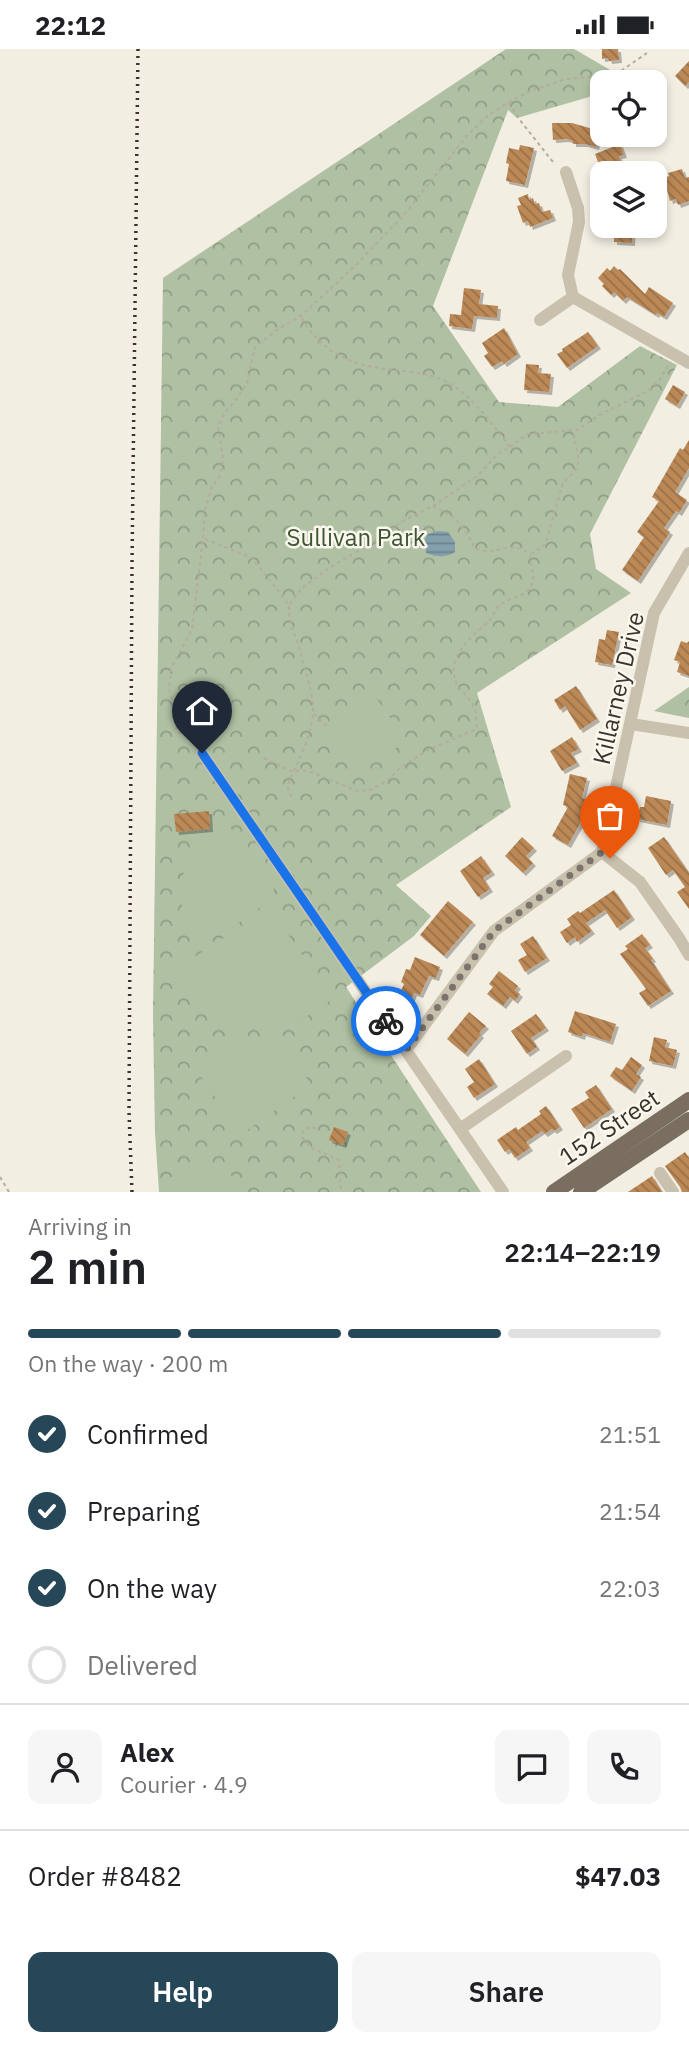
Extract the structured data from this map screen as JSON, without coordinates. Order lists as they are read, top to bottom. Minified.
{"streets":{"main road":["152 Street"],"street":["Killarney Drive"]},"parks":["Sullivan Park"],"page":{"status":"22:12","heading":["2 min","Arriving in","22:14–22:19"],"panel":["Alex","Courier · 4.9","Order #8482","$47.03"],"bar":"On the way · 200 m","list":[["Confirmed","21:51"],["Preparing","21:54"],["On the way","22:03"],"Delivered"],"buttons":["Help","Share"]}}
